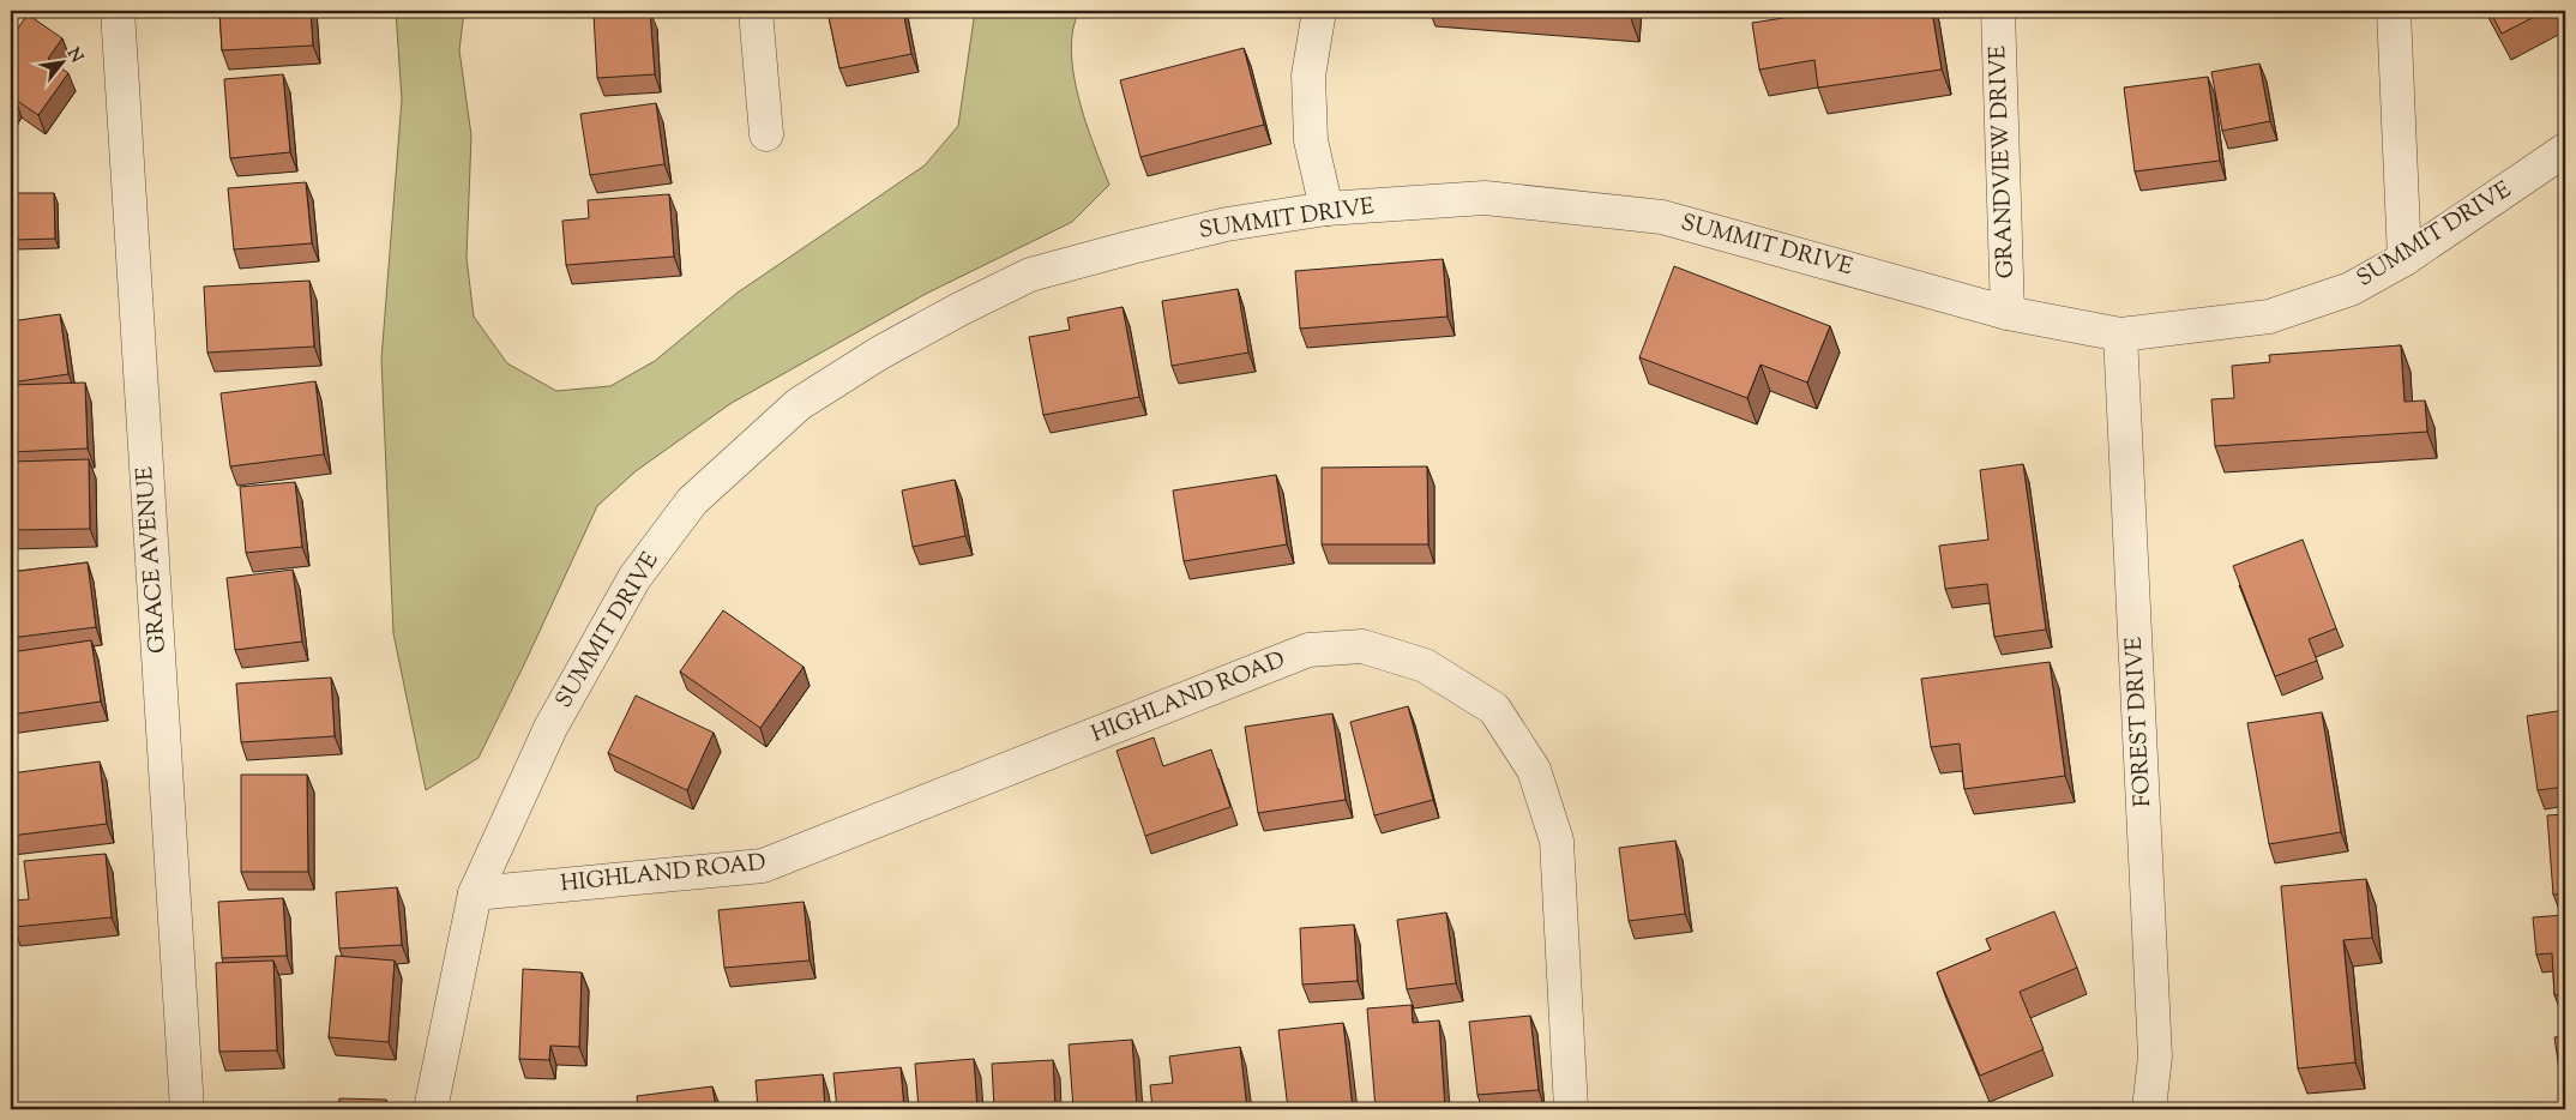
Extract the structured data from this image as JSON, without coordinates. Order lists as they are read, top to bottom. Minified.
{"streets":{"street":["GRANDVIEW DRIVE","SUMMIT DRIVE","GRACE AVENUE","HIGHLAND ROAD","FOREST DRIVE"]},"crossings":[["GRANDVIEW DRIVE","SUMMIT DRIVE"],["SUMMIT DRIVE","HIGHLAND ROAD"],["SUMMIT DRIVE","FOREST DRIVE"]],"north":"top right"}
